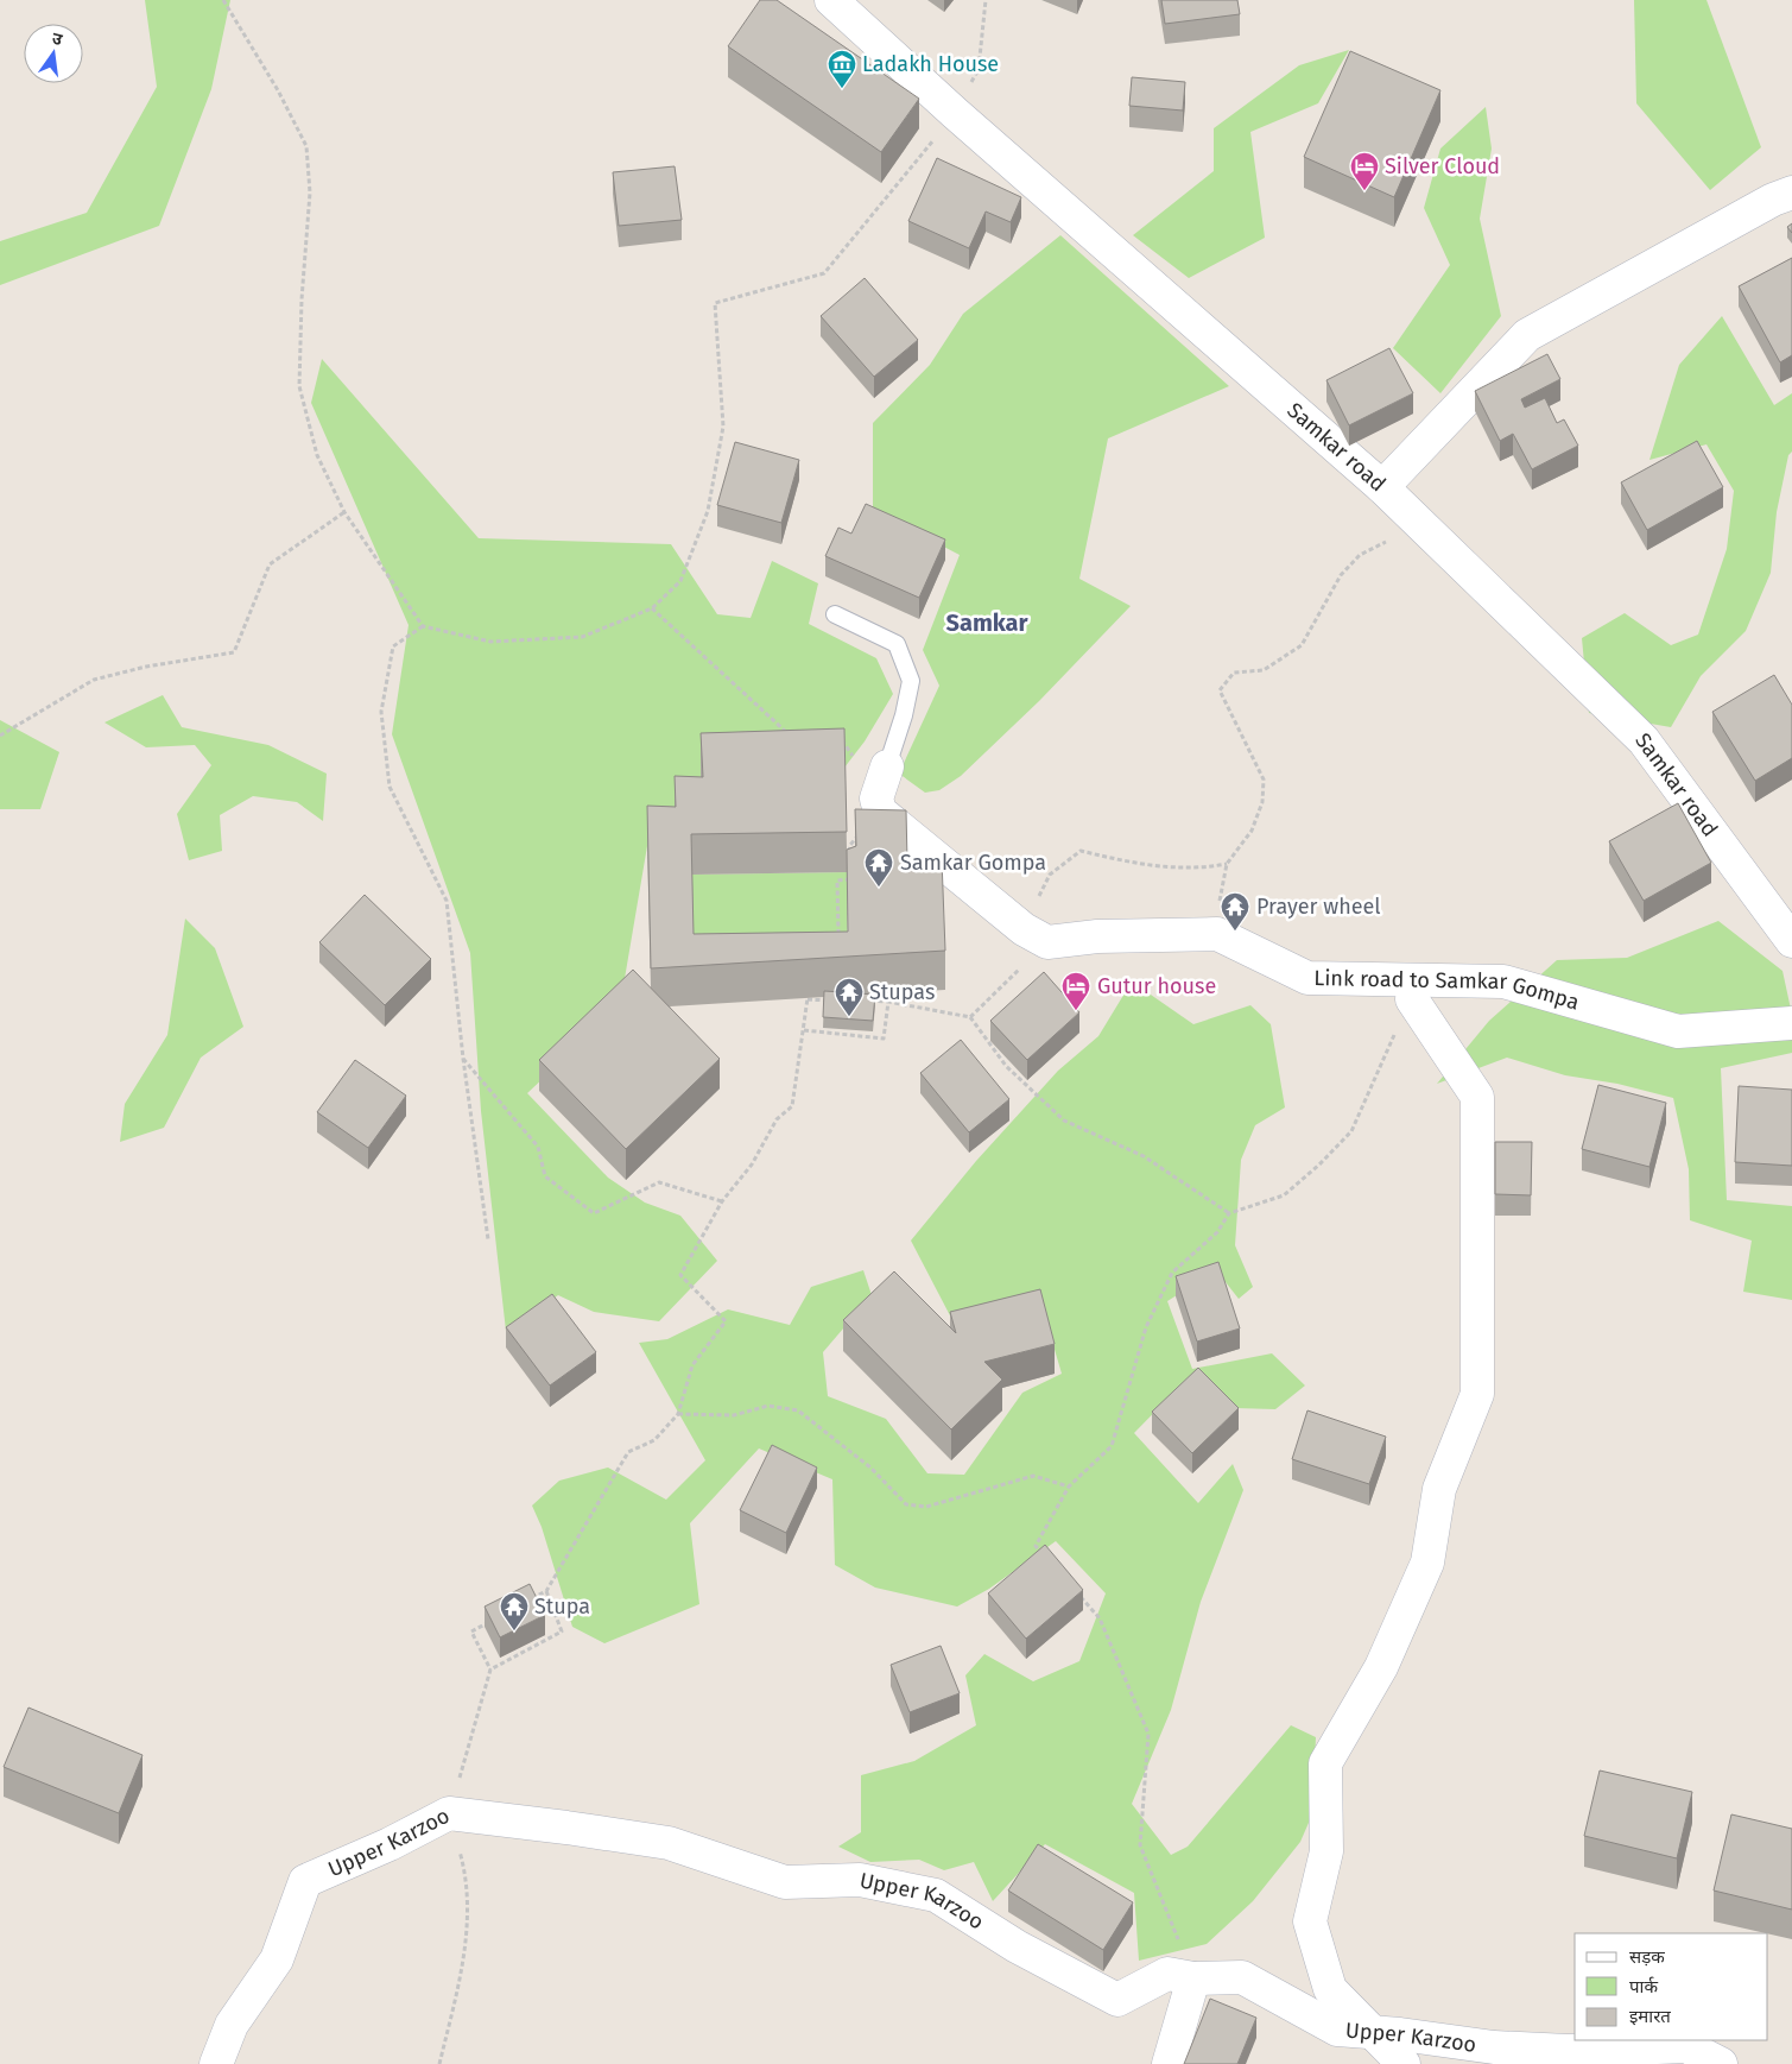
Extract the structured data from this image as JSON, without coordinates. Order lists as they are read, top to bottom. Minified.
{"streets":{"street":["Samkar road","Link road to Samkar Gompa","Upper Karzoo"]},"districts":["Samkar"],"places":{"museum":["Ladakh House"],"hotel":["Silver Cloud","Gutur house"],"temple":["Samkar Gompa","Prayer wheel","Stupas","Stupa"]},"legend":["सड़क","पार्क","इमारत"],"north":"top"}
